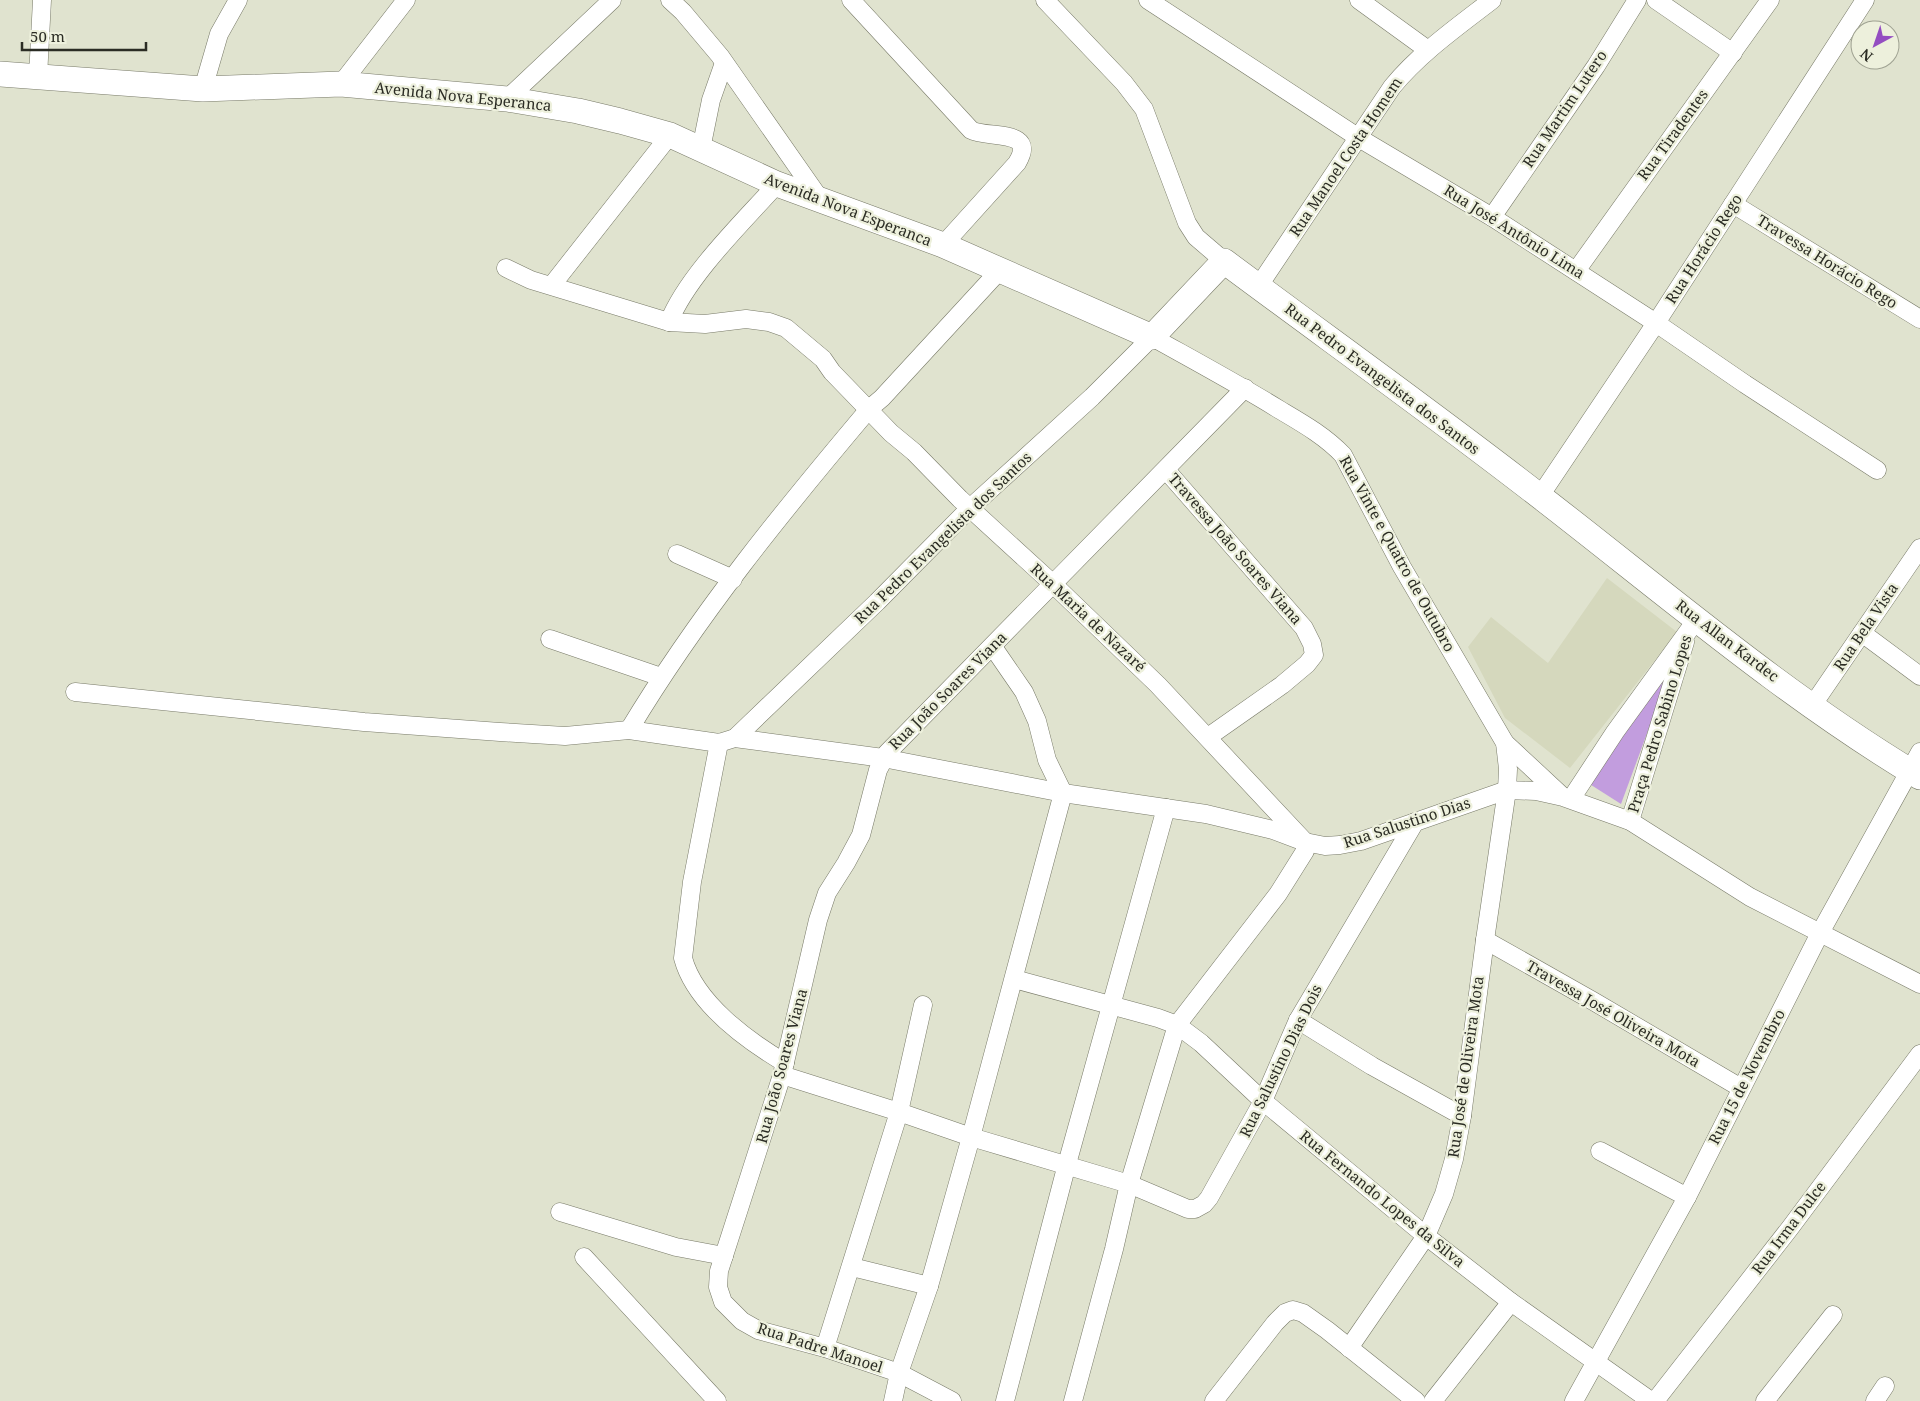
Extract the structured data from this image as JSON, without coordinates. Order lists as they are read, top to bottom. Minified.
{"streets":{"main road":["Avenida Nova Esperanca","Rua Pedro Evangelista dos Santos","Rua Allan Kardec"],"street":["Rua Martim Lutero","Rua Tiradentes","Rua Manoel Costa Homem","Rua José Antônio Lima","Rua Horácio Rego","Travessa Horácio Rego","Travessa João Soares Viana","Rua Vinte e Quatro de Outubro","Rua Maria de Nazaré","Rua Bela Vista","Rua João Soares Viana","Praça Pedro Sabino Lopes","Rua Salustino Dias","Travessa José Oliveira Mota","Rua Salustino Dias Dois","Rua José de Oliveira Mota","Rua 15 de Novembro","Rua Fernando Lopes da Silva","Rua Irma Dulce","Rua Padre Manoel"]},"crossings":[["Avenida Nova Esperanca","Rua Pedro Evangelista dos Santos"],["Avenida Nova Esperanca","Rua Vinte e Quatro de Outubro"],["Rua Martim Lutero","Rua José Antônio Lima"],["Rua Tiradentes","Rua José Antônio Lima"],["Rua Manoel Costa Homem","Rua José Antônio Lima"],["Rua Manoel Costa Homem","Rua Pedro Evangelista dos Santos"],["Rua José Antônio Lima","Rua Horácio Rego"],["Rua Horácio Rego","Travessa Horácio Rego"],["Rua Horácio Rego","Rua Pedro Evangelista dos Santos"],["Rua Horácio Rego","Rua Allan Kardec"],["Rua Pedro Evangelista dos Santos","Rua Vinte e Quatro de Outubro"],["Rua Pedro Evangelista dos Santos","Rua Maria de Nazaré"],["Rua Pedro Evangelista dos Santos","Rua Allan Kardec"],["Rua Pedro Evangelista dos Santos","Rua Salustino Dias"],["Travessa João Soares Viana","Rua Maria de Nazaré"],["Travessa João Soares Viana","Rua João Soares Viana"],["Rua Vinte e Quatro de Outubro","Rua João Soares Viana"],["Rua Vinte e Quatro de Outubro","Praça Pedro Sabino Lopes"],["Rua Vinte e Quatro de Outubro","Rua Salustino Dias"],["Rua Vinte e Quatro de Outubro","Rua José de Oliveira Mota"],["Rua Vinte e Quatro de Outubro","Rua 15 de Novembro"],["Rua Maria de Nazaré","Rua João Soares Viana"],["Rua Maria de Nazaré","Rua Salustino Dias"],["Rua Bela Vista","Rua Allan Kardec"],["Rua Allan Kardec","Praça Pedro Sabino Lopes"],["Rua Allan Kardec","Rua 15 de Novembro"],["Rua João Soares Viana","Rua Salustino Dias"],["Rua João Soares Viana","Rua Padre Manoel"],["Rua Salustino Dias","Rua Salustino Dias Dois"],["Rua Salustino Dias","Rua José de Oliveira Mota"],["Travessa José Oliveira Mota","Rua José de Oliveira Mota"],["Travessa José Oliveira Mota","Rua 15 de Novembro"],["Rua Salustino Dias Dois","Rua Fernando Lopes da Silva"],["Rua José de Oliveira Mota","Rua Fernando Lopes da Silva"],["Rua 15 de Novembro","Rua Fernando Lopes da Silva"]],"scale_bar":"50 m","north":"bottom left"}
